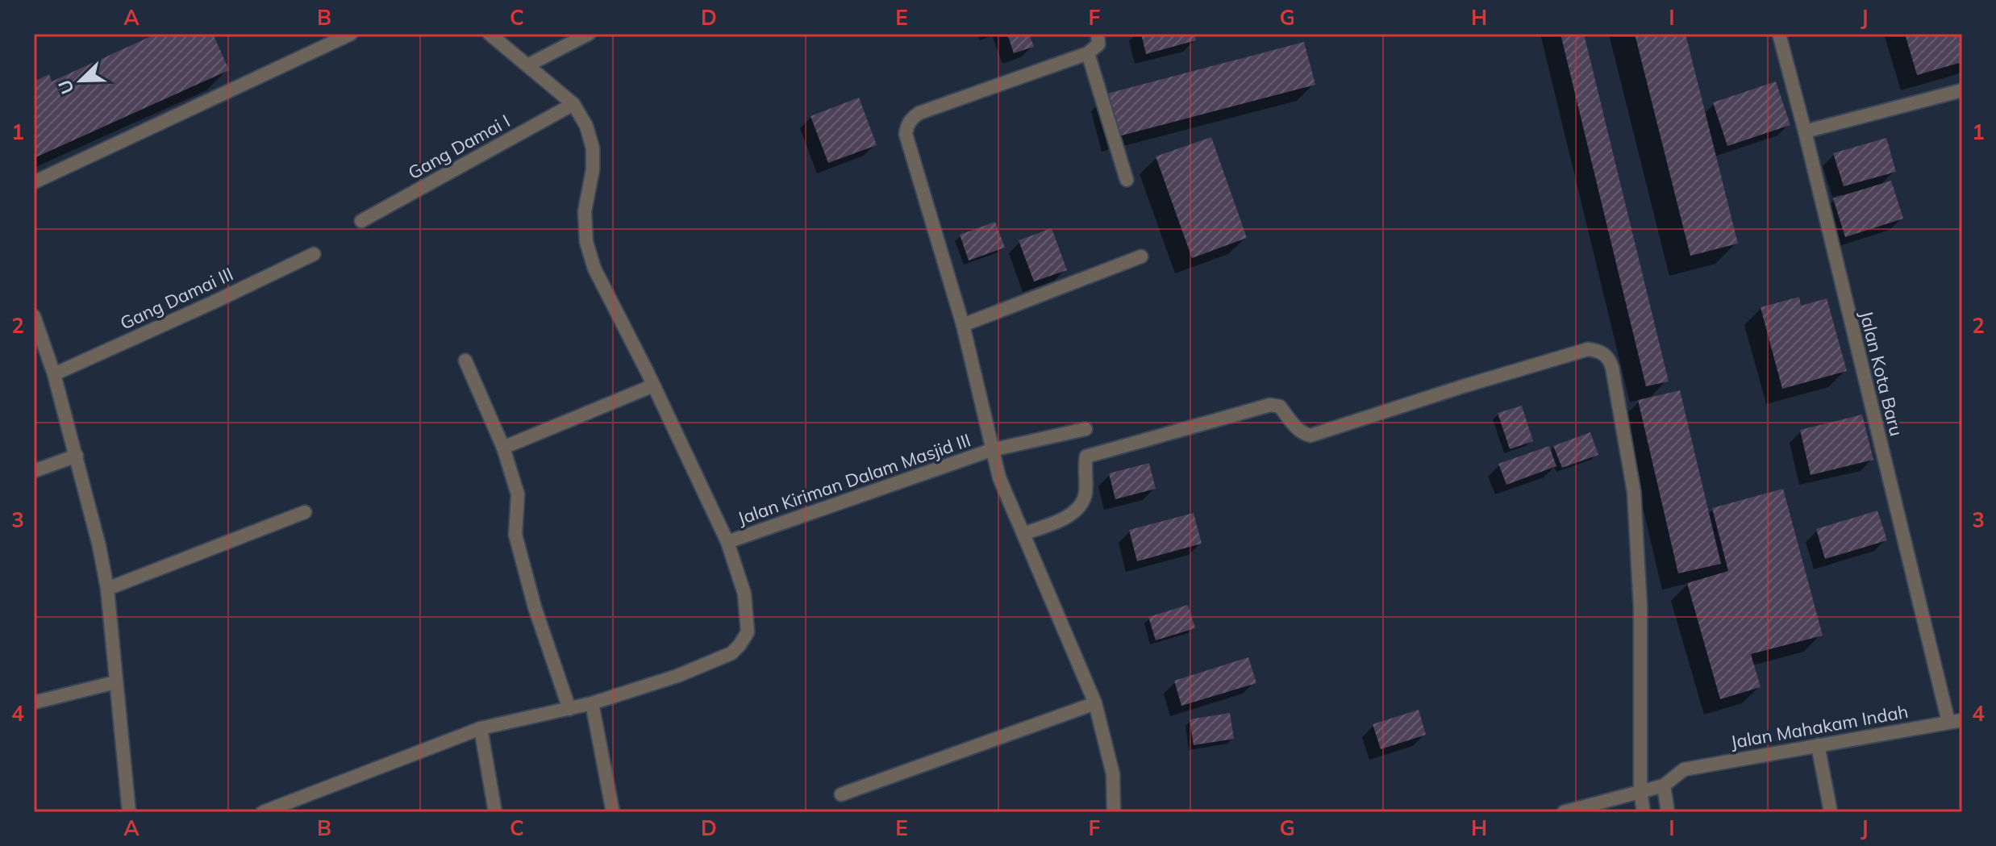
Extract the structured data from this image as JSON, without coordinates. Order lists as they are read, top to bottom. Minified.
{"streets":{"street":["Gang Damai I","Gang Damai III","Jalan Kota Baru","Jalan Kiriman Dalam Masjid III","Jalan Mahakam Indah"]},"crossings":[["Jalan Kota Baru","Jalan Mahakam Indah"]],"north":"bottom left","grid":{"columns":["A","B","C","D","E","F","G","H","I","J"],"rows":["1","2","3","4"]}}
